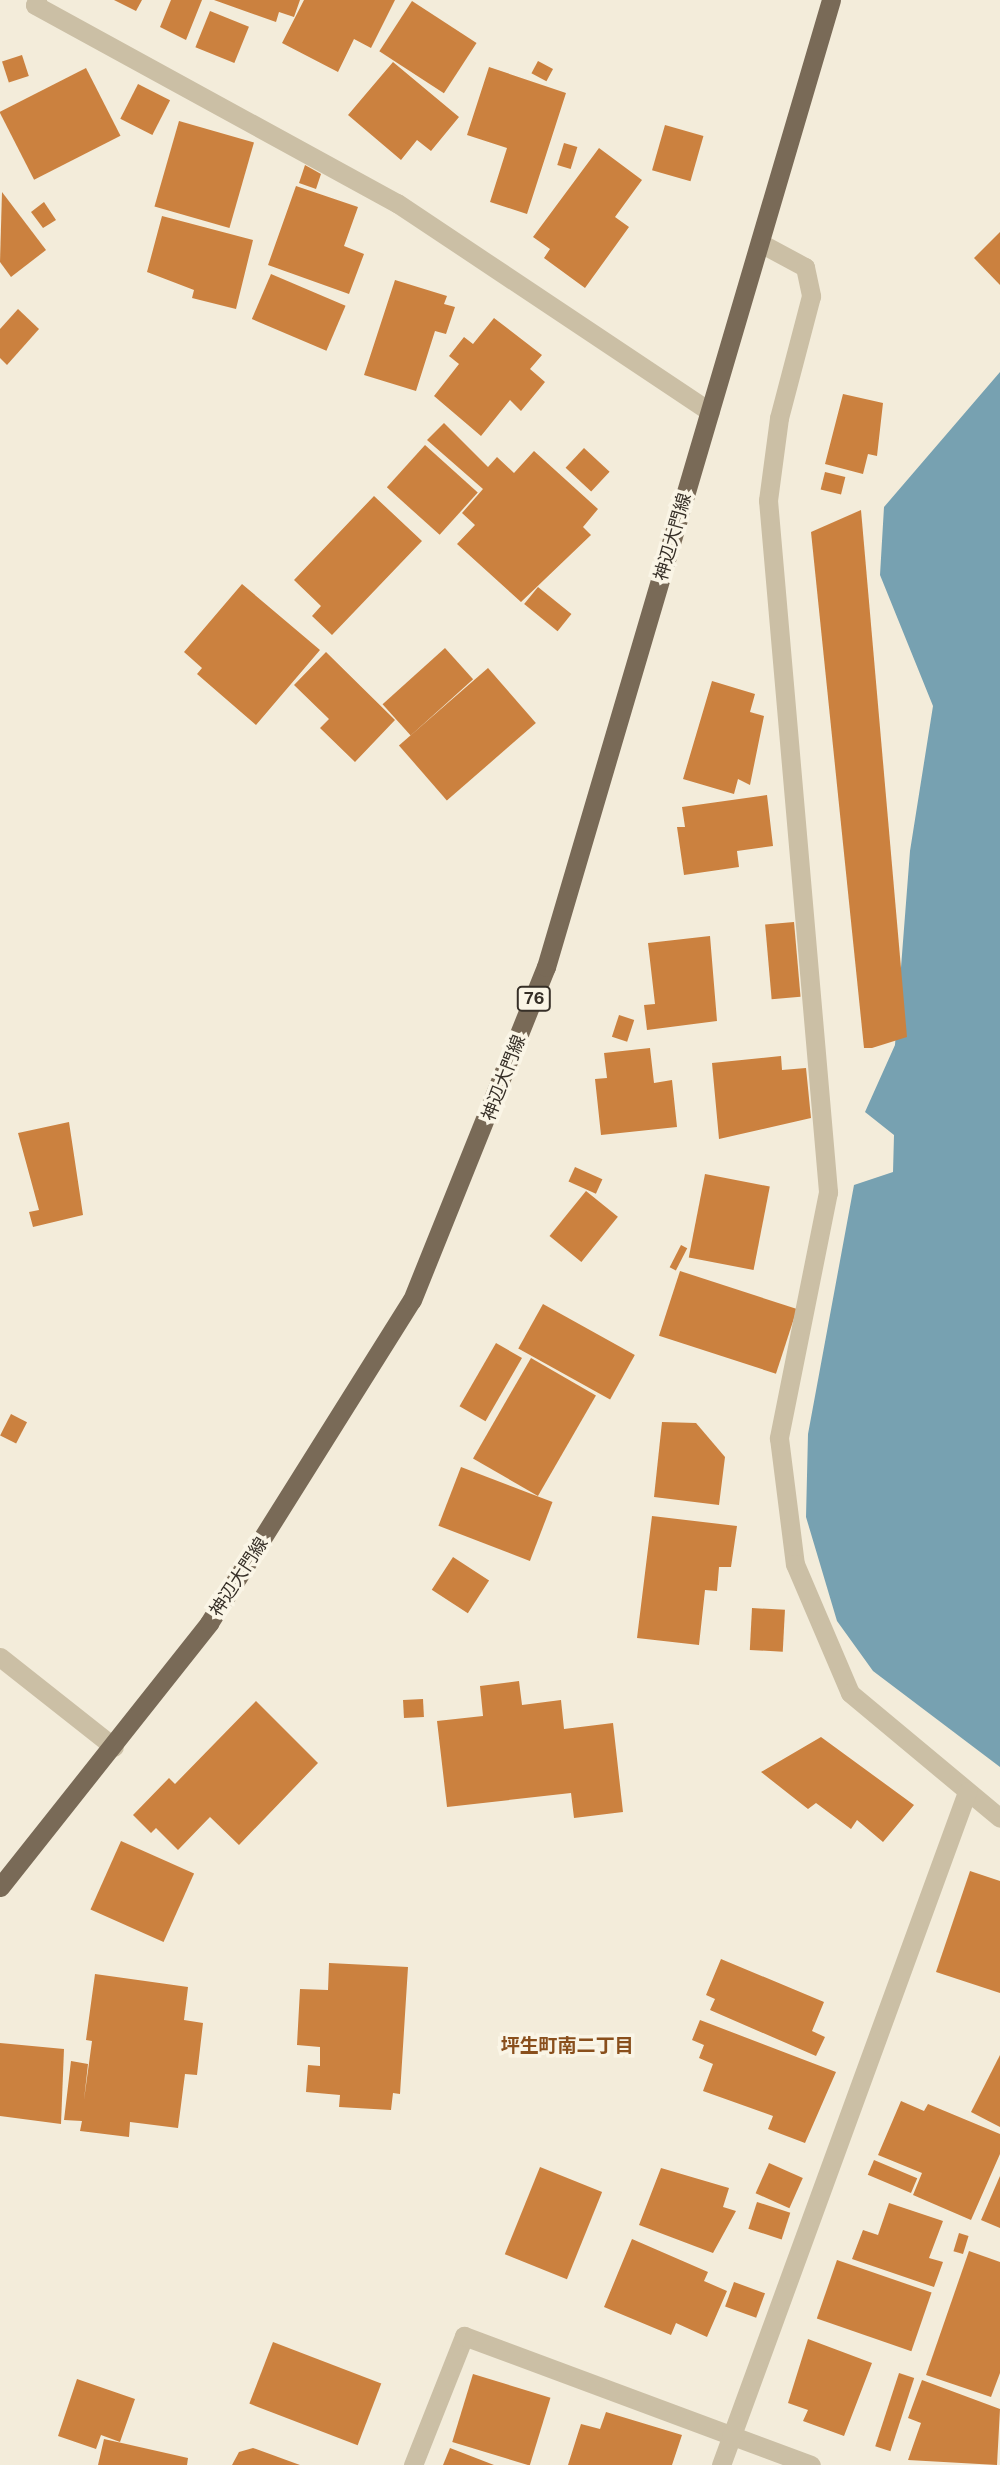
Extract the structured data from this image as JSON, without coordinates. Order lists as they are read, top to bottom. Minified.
{"streets":{"main road":["神辺大門線","76"]},"districts":["坪生町南二丁目"]}
